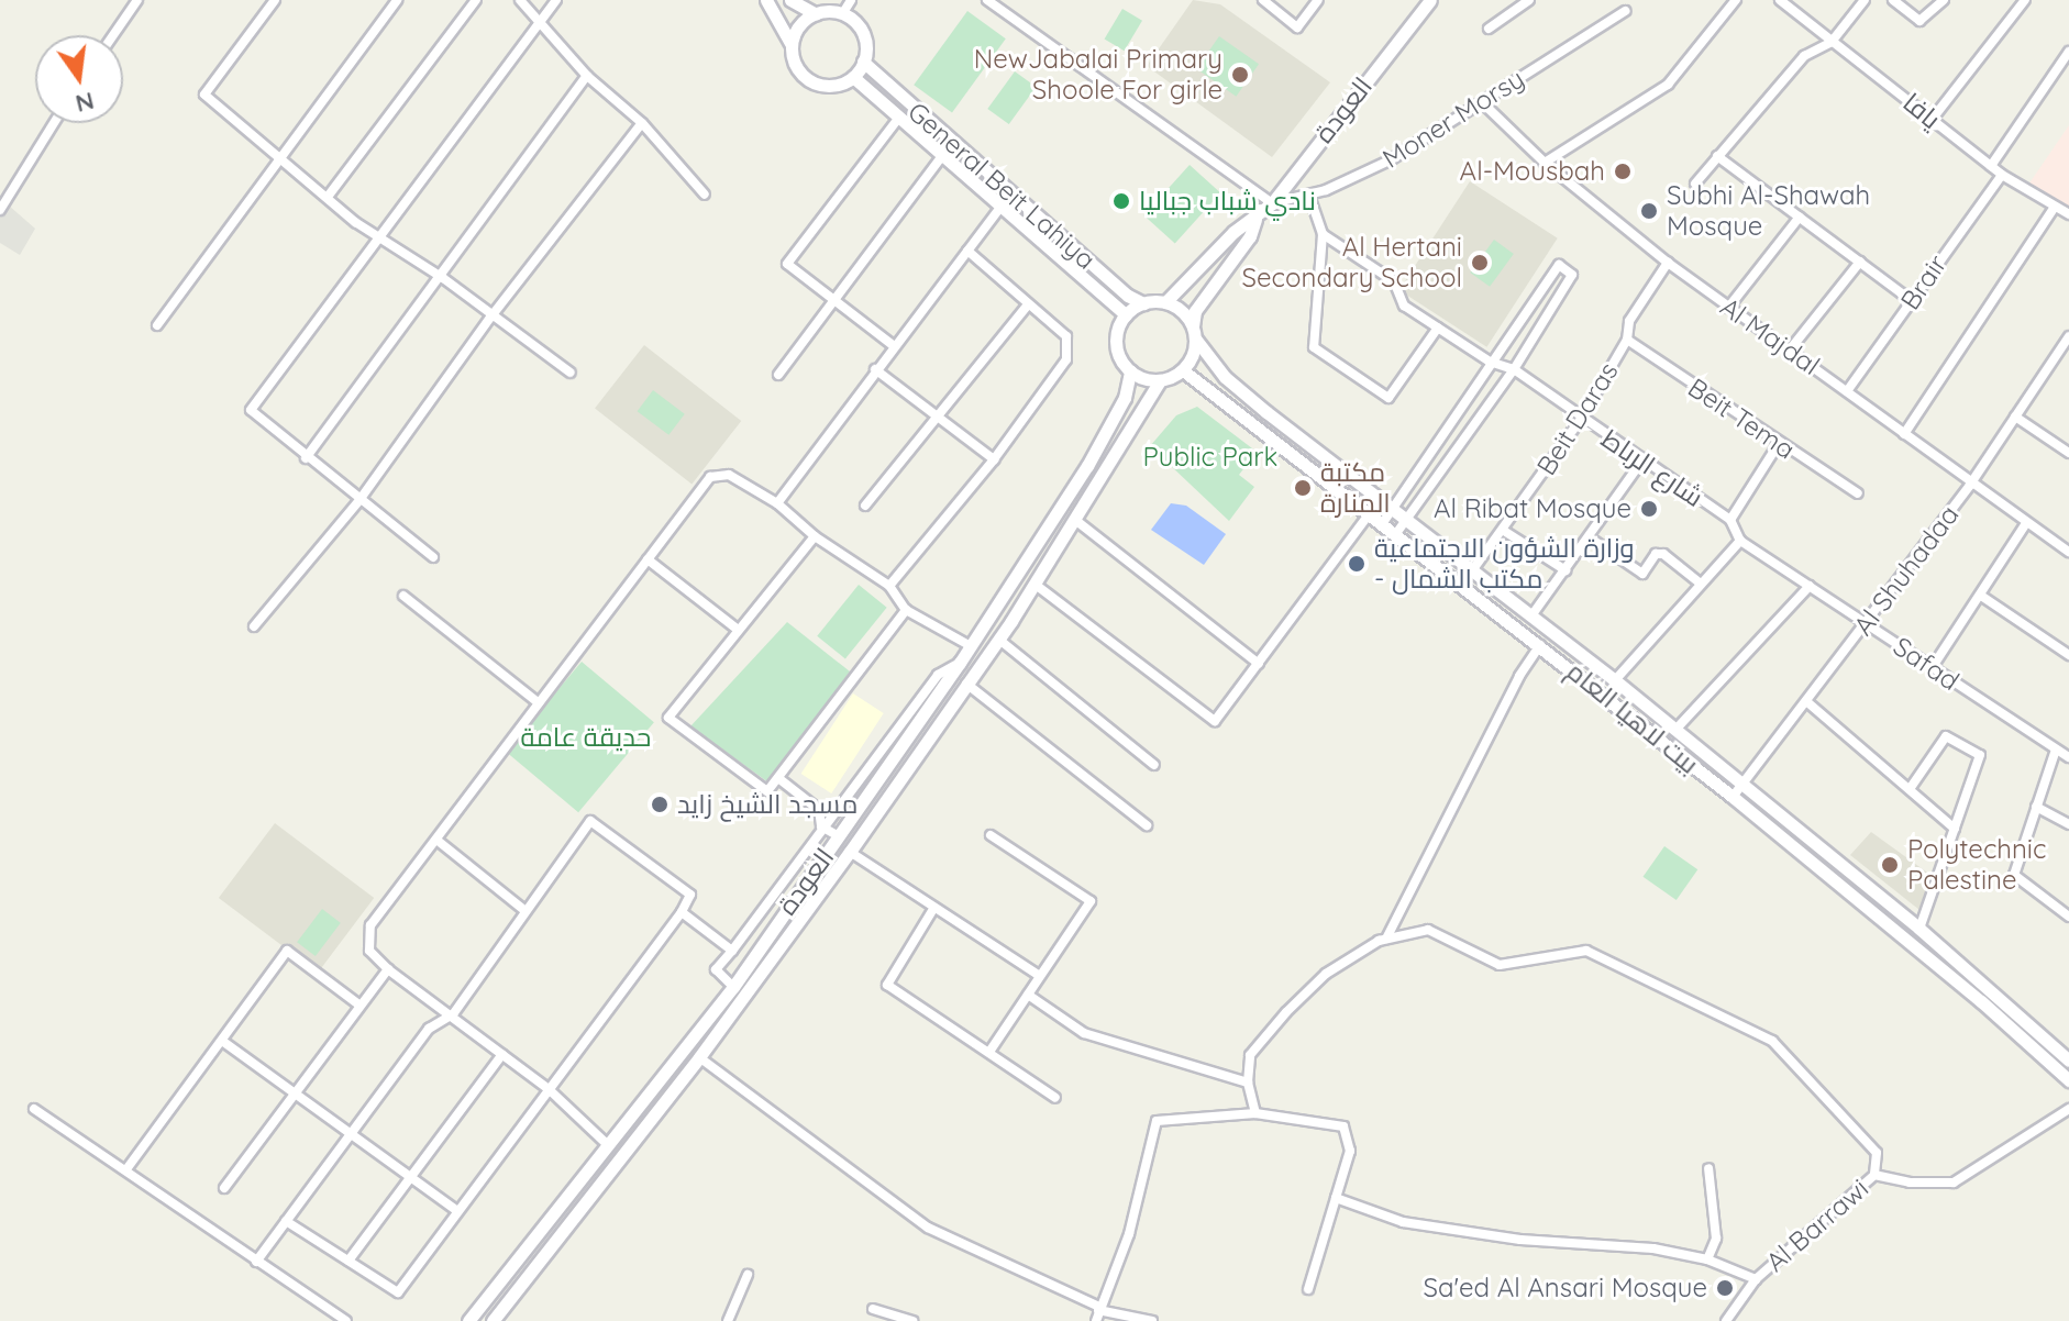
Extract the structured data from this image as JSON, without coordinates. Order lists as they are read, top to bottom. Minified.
{"streets":{"main road":["العودة","General Beit Lahiya","بيت لاهيا العام"],"street":["يافا","Moner Morsy","Brair","Al Majdal","Beit Daras","Beit Tema","شارع الرباط","Al Shuhadaa","Safad","Al Barrawi"]},"crossings":[["العودة","Moner Morsy"],["العودة","General Beit Lahiya"],["العودة","بيت لاهيا العام"],["يافا","Brair"],["Moner Morsy","Al Majdal"],["General Beit Lahiya","بيت لاهيا العام"],["Brair","Al Majdal"],["Al Majdal","Beit Daras"],["Al Majdal","Al Shuhadaa"],["Beit Daras","Beit Tema"],["Beit Daras","شارع الرباط"],["Beit Daras","بيت لاهيا العام"],["شارع الرباط","Safad"],["Al Shuhadaa","Safad"],["Al Shuhadaa","بيت لاهيا العام"]],"parks":["Public Park","حديقة عامة"],"places":["NewJabalai Primary Shoole For girle","Al-Mousbah","نادي شباب جباليا","Subhi Al-Shawah Mosque","Al Hertani Secondary School","مكتبة المنارة","Al Ribat Mosque","وزارة الشؤون الاجتماعية - مكتب الشمال","مسجد الشيخ زايد","Polytechnic Palestine","Sa'ed Al Ansari Mosque"],"north":"bottom"}
